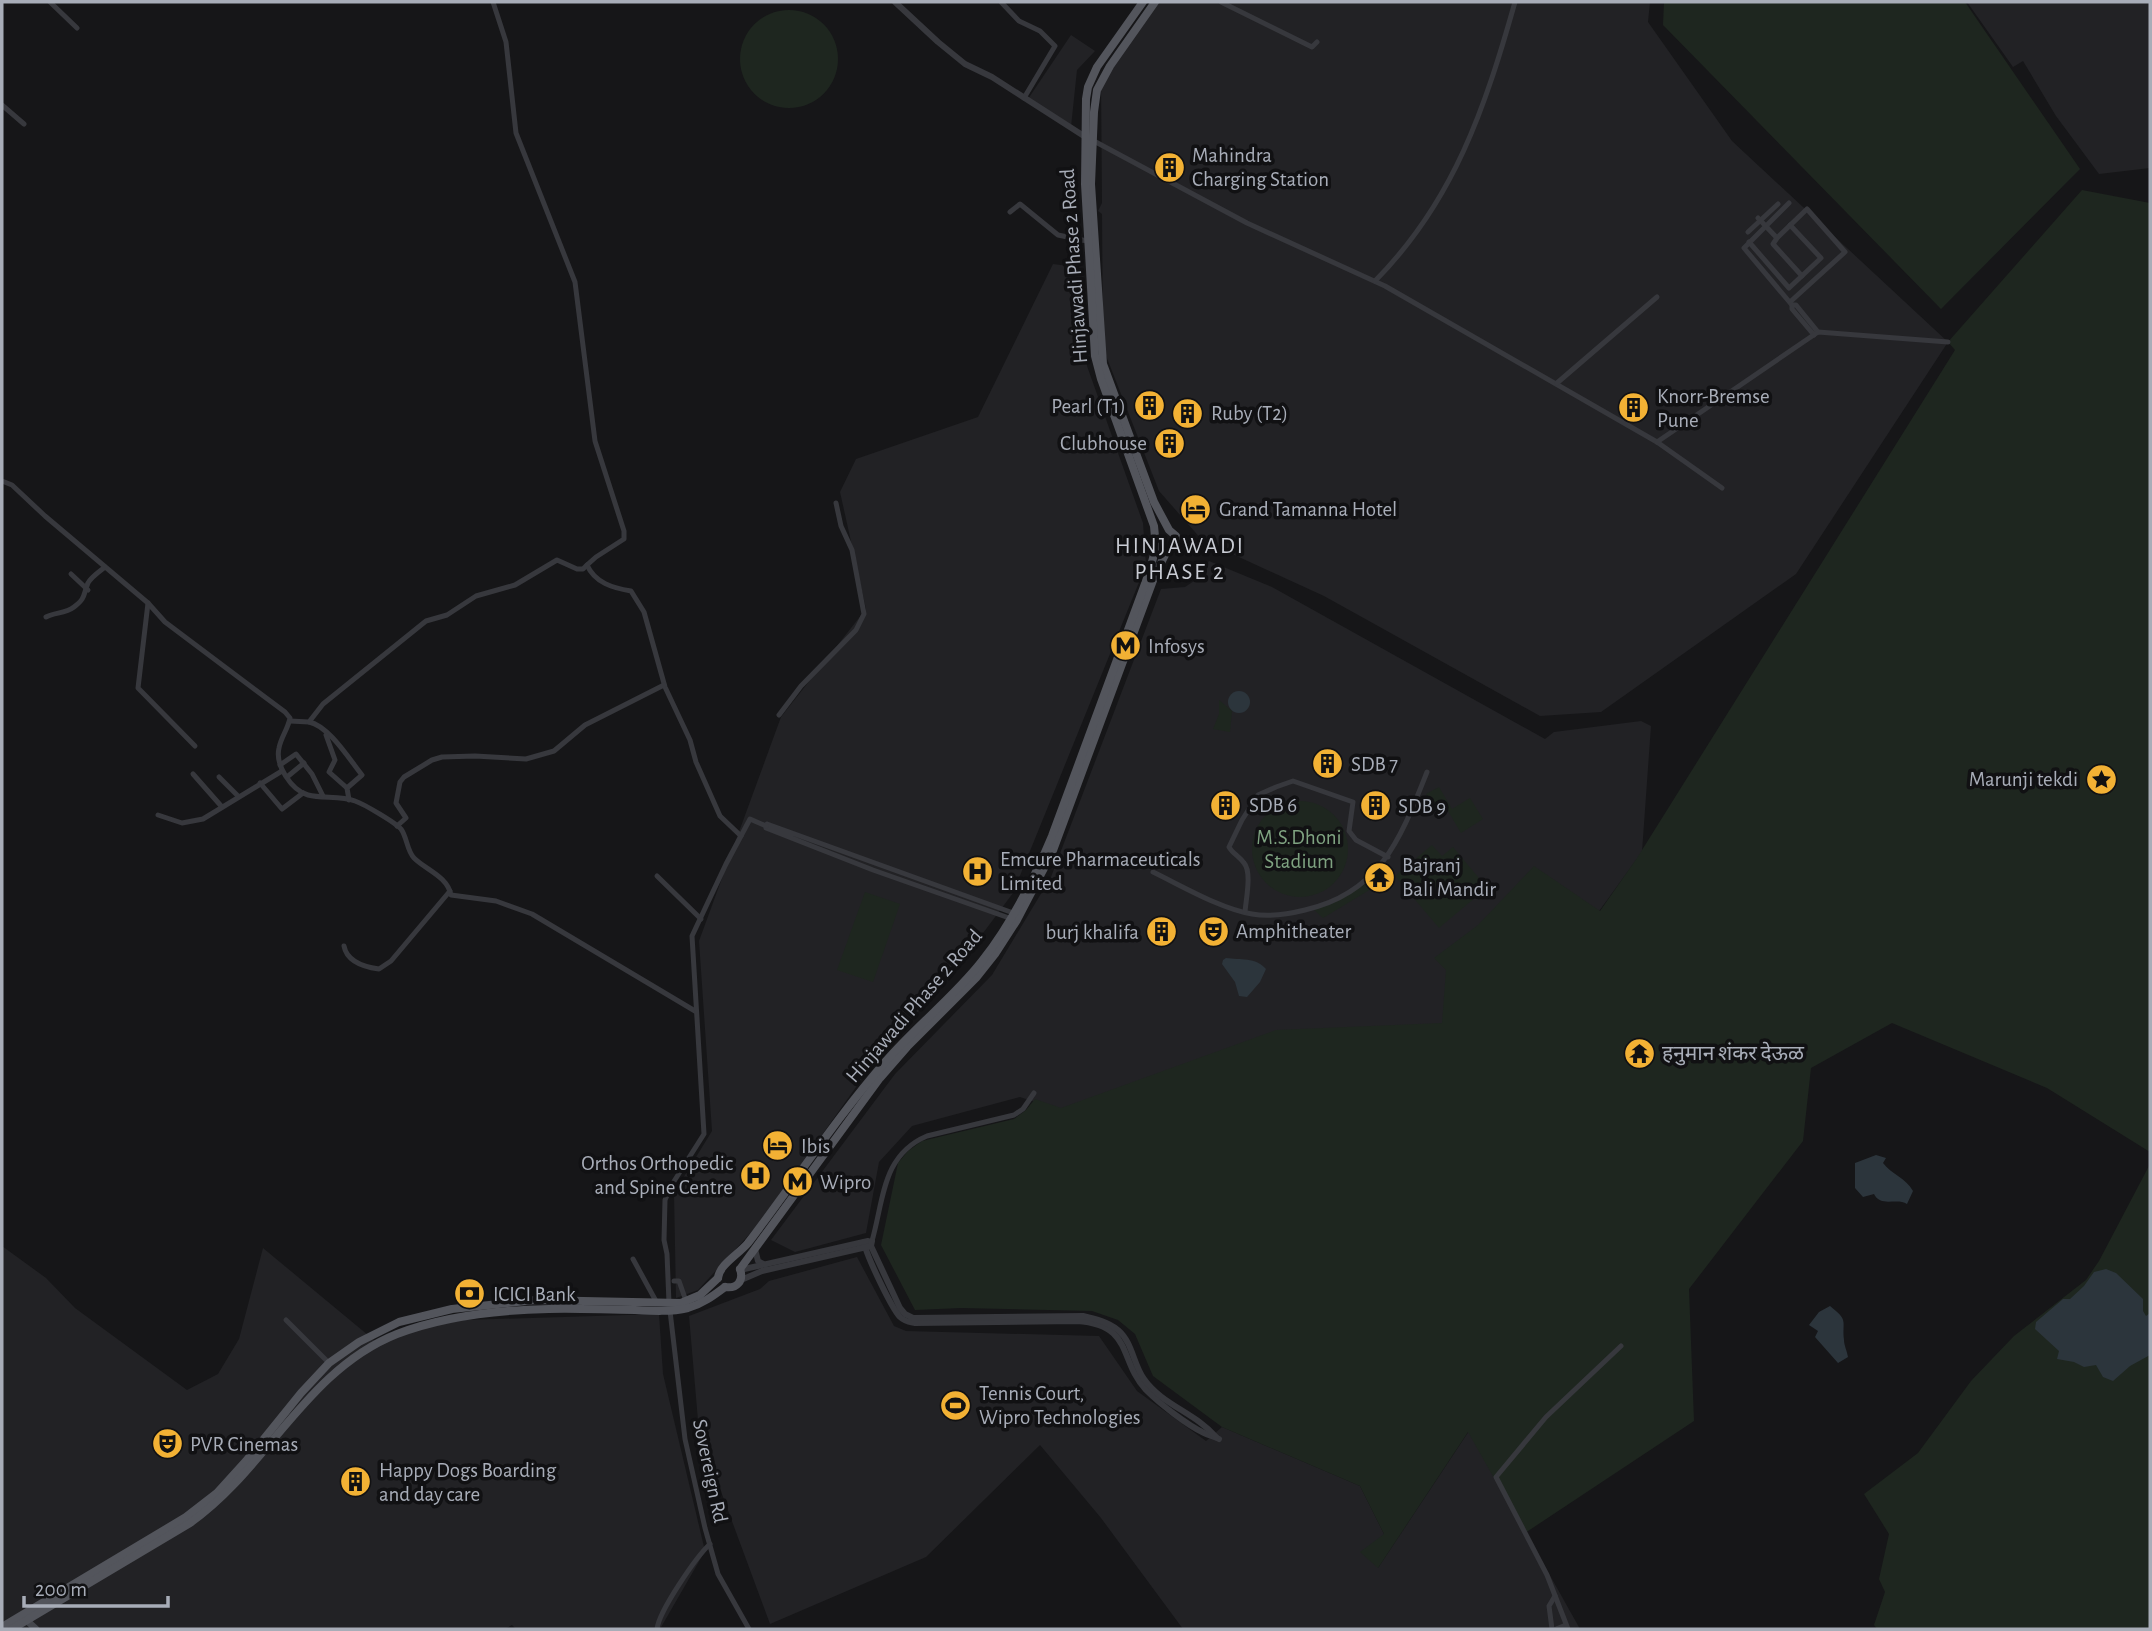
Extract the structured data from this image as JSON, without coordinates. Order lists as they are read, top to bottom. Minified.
{"streets":{"main road":["Hinjawadi Phase 2 Road"],"street":["Sovereign Rd"]},"districts":["HINJAWADI PHASE 2"],"parks":["M.S.Dhoni Stadium"],"places":{"building":["Mahindra Charging Station","Pearl (T1)","Knorr-Bremse Pune","Ruby (T2)","Clubhouse","SDB 7","SDB 6","SDB 9","burj khalifa","Happy Dogs Boarding and day care"],"hotel":["Grand Tamanna Hotel","Ibis"],"metro station":["Infosys","Wipro"],"place":["Marunji tekdi"],"hospital":["Emcure Pharmaceuticals Limited","Orthos Orthopedic and Spine Centre"],"temple":["Bajranj Bali Mandir","हनुमान शंकर देऊळ"],"theatre":["Amphitheater","PVR Cinemas"],"bank":["ICICI Bank"],"sports":["Tennis Court, Wipro Technologies"]},"scale_bar":"200 m"}
